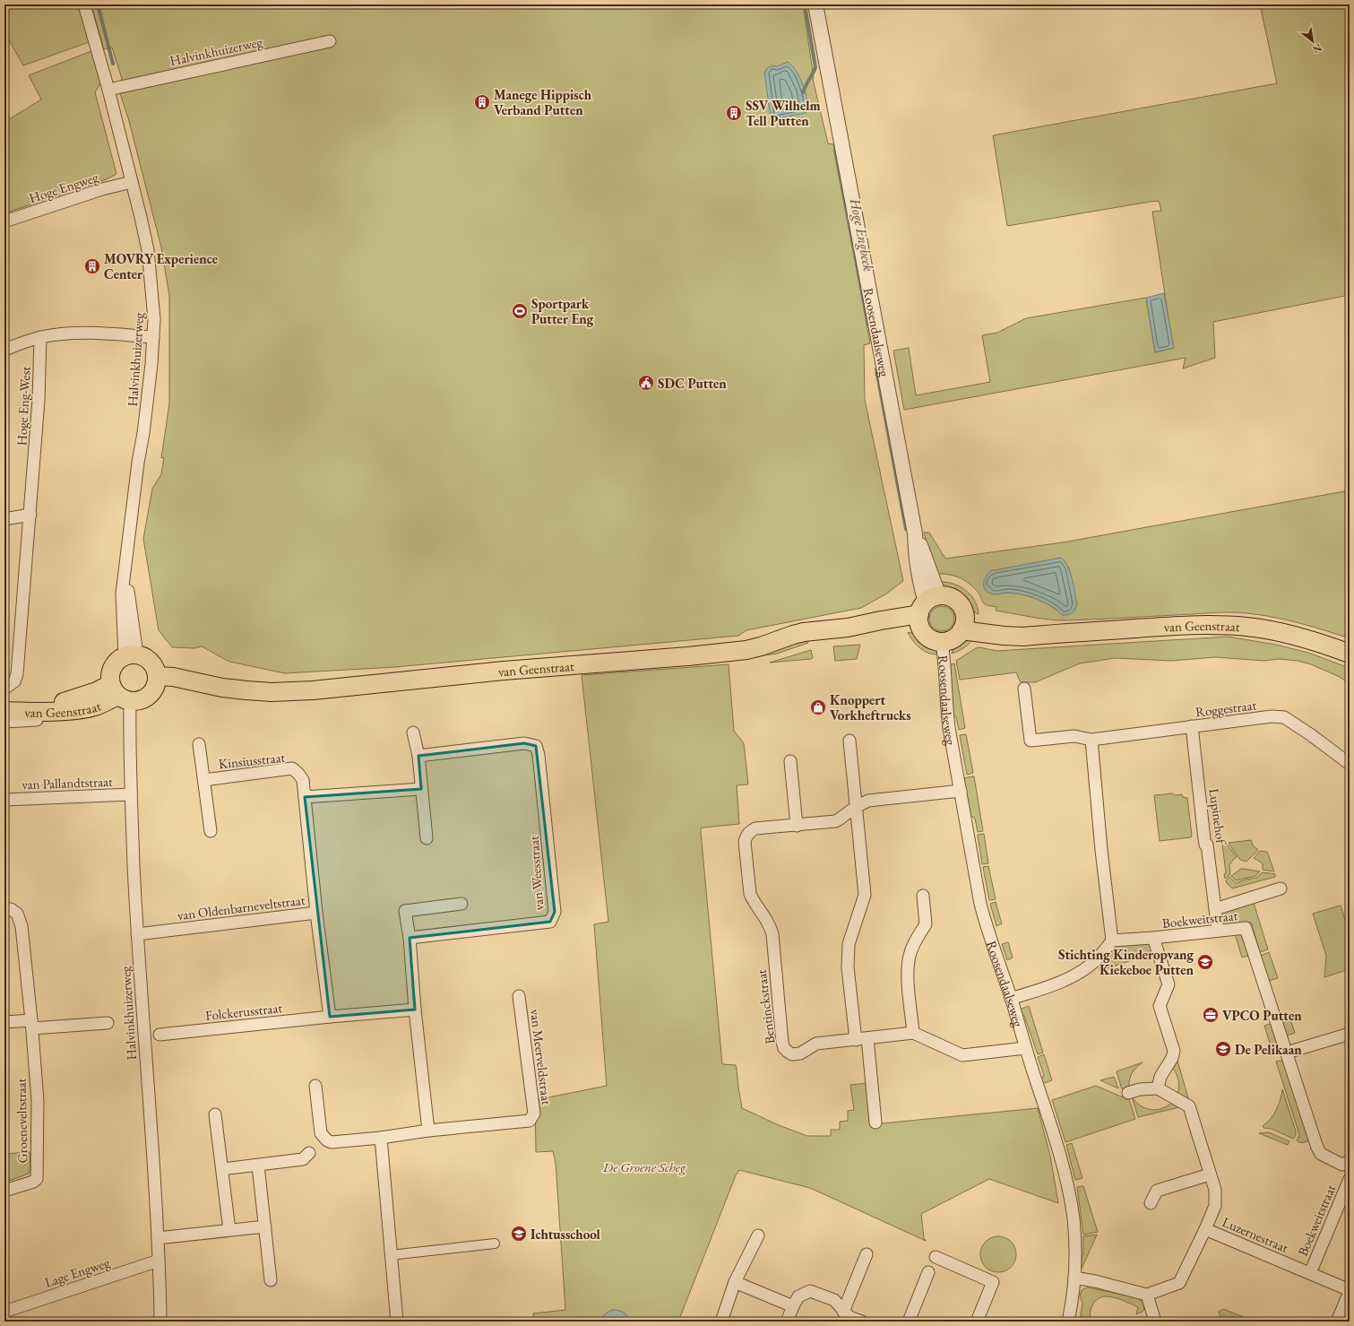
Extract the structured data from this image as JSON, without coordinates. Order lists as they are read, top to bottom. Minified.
{"streets":{"main road":["van Geenstraat"],"street":["Halvinkhuizerweg","Hoge Engweg","Roosendaalseweg","Hoge Eng-West","Roggestraat","Kinsiusstraat","van Pallandtstraat","Lupinehof","van Weesstraat","van Oldenbarneveltstraat","Boekweitstraat","Bentinckstraat","Folckerusstraat","van Meerveldstraat","Groeneveltstraat","Luzernestraat","Lage Engweg"]},"crossings":[["Halvinkhuizerweg","Hoge Engweg"],["Halvinkhuizerweg","Hoge Eng-West"],["Halvinkhuizerweg","van Geenstraat"],["Halvinkhuizerweg","van Pallandtstraat"],["Halvinkhuizerweg","van Oldenbarneveltstraat"],["Halvinkhuizerweg","Lage Engweg"],["Roosendaalseweg","van Geenstraat"],["Roosendaalseweg","Bentinckstraat"],["Roggestraat","Lupinehof"],["Kinsiusstraat","van Oldenbarneveltstraat"],["Lupinehof","Boekweitstraat"],["van Oldenbarneveltstraat","Folckerusstraat"],["Boekweitstraat","Luzernestraat"]],"water":["Hoge Engbeek"],"parks":["De Groene Scheg"],"places":{"building":["Manege Hippisch Verband Putten","SSV Wilhelm Tell Putten","MOVRY Experience Center"],"sports":["Sportpark Putter Eng"],"public building":["SDC Putten"],"shop":["Knoppert Vorkheftrucks"],"school or university":["Stichting Kinderopvang Kiekeboe Putten","De Pelikaan","Ichtusschool"],"office":["VPCO Putten"]},"north":"bottom right"}
